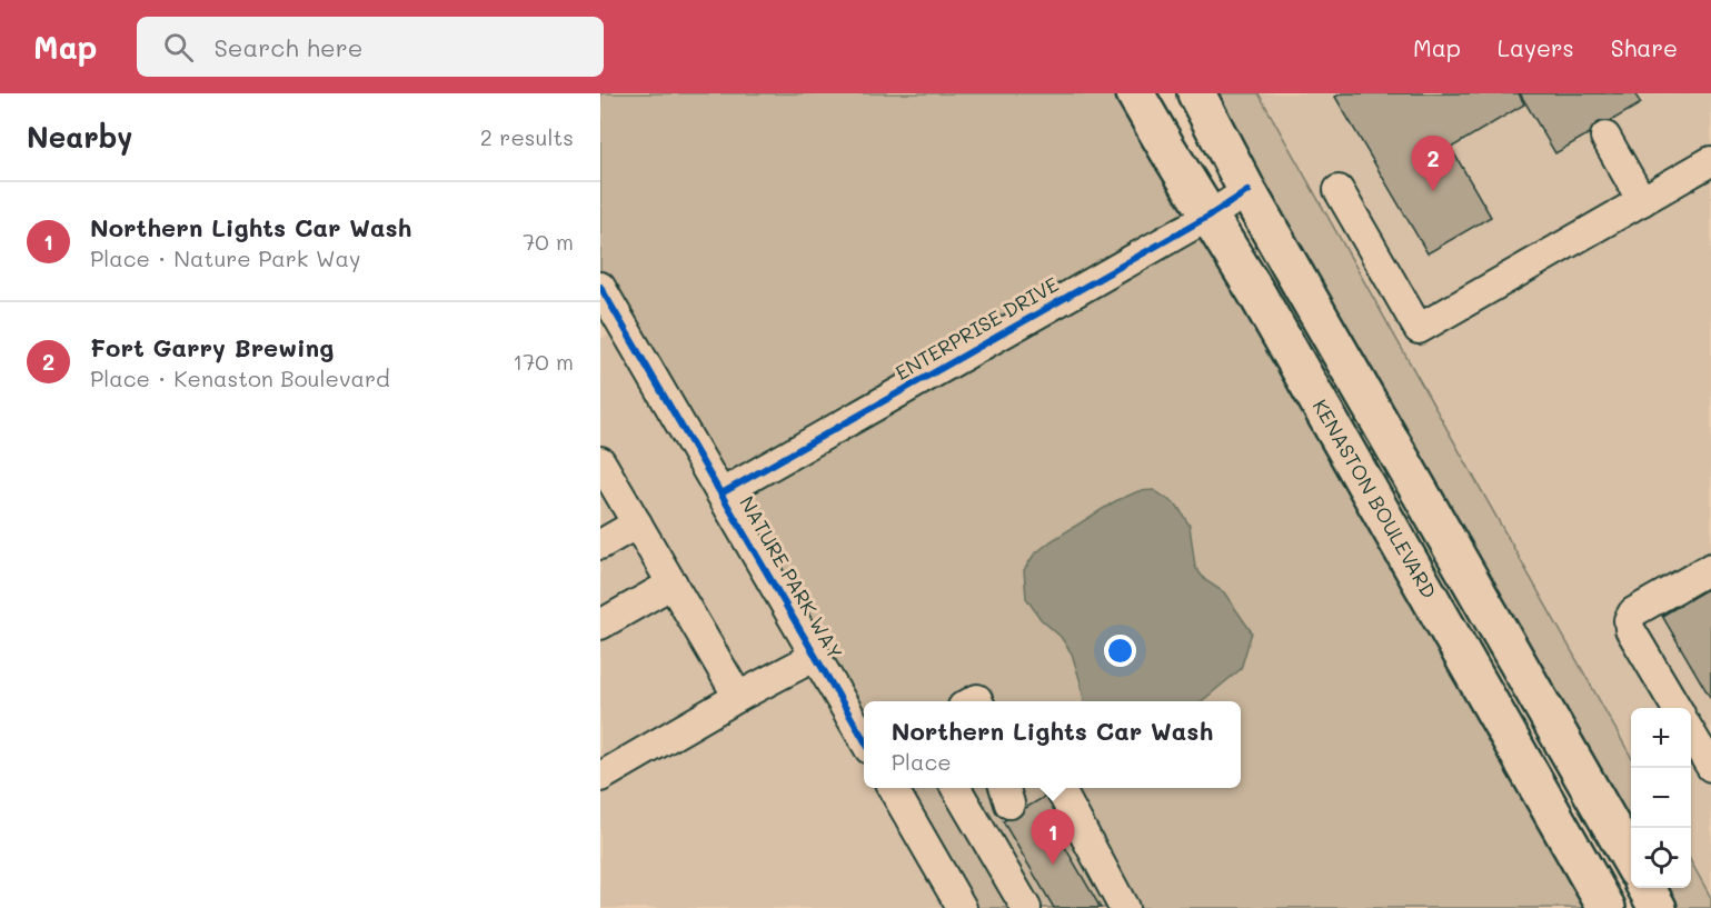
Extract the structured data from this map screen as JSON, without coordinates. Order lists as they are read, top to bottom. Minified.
{"streets":{"main road":["KENASTON BOULEVARD"],"street":["ENTERPRISE DRIVE","NATURE PARK WAY"]},"crossings":[["ENTERPRISE DRIVE","KENASTON BOULEVARD"],["ENTERPRISE DRIVE","NATURE PARK WAY"]],"page":{"header":"Map","search":"Search here","nav":["Map","Layers","Share"],"heading":["Nearby","2 results"],"pins":["2","1"],"list":[{"mark":"1","name":"Northern Lights Car Wash","note":"Place · Nature Park Way","value":"70 m"},{"mark":"2","name":"Fort Garry Brewing","note":"Place · Kenaston Boulevard","value":"170 m"}],"popup":["Northern Lights Car Wash","Place"],"map_buttons":["+","−"]}}
